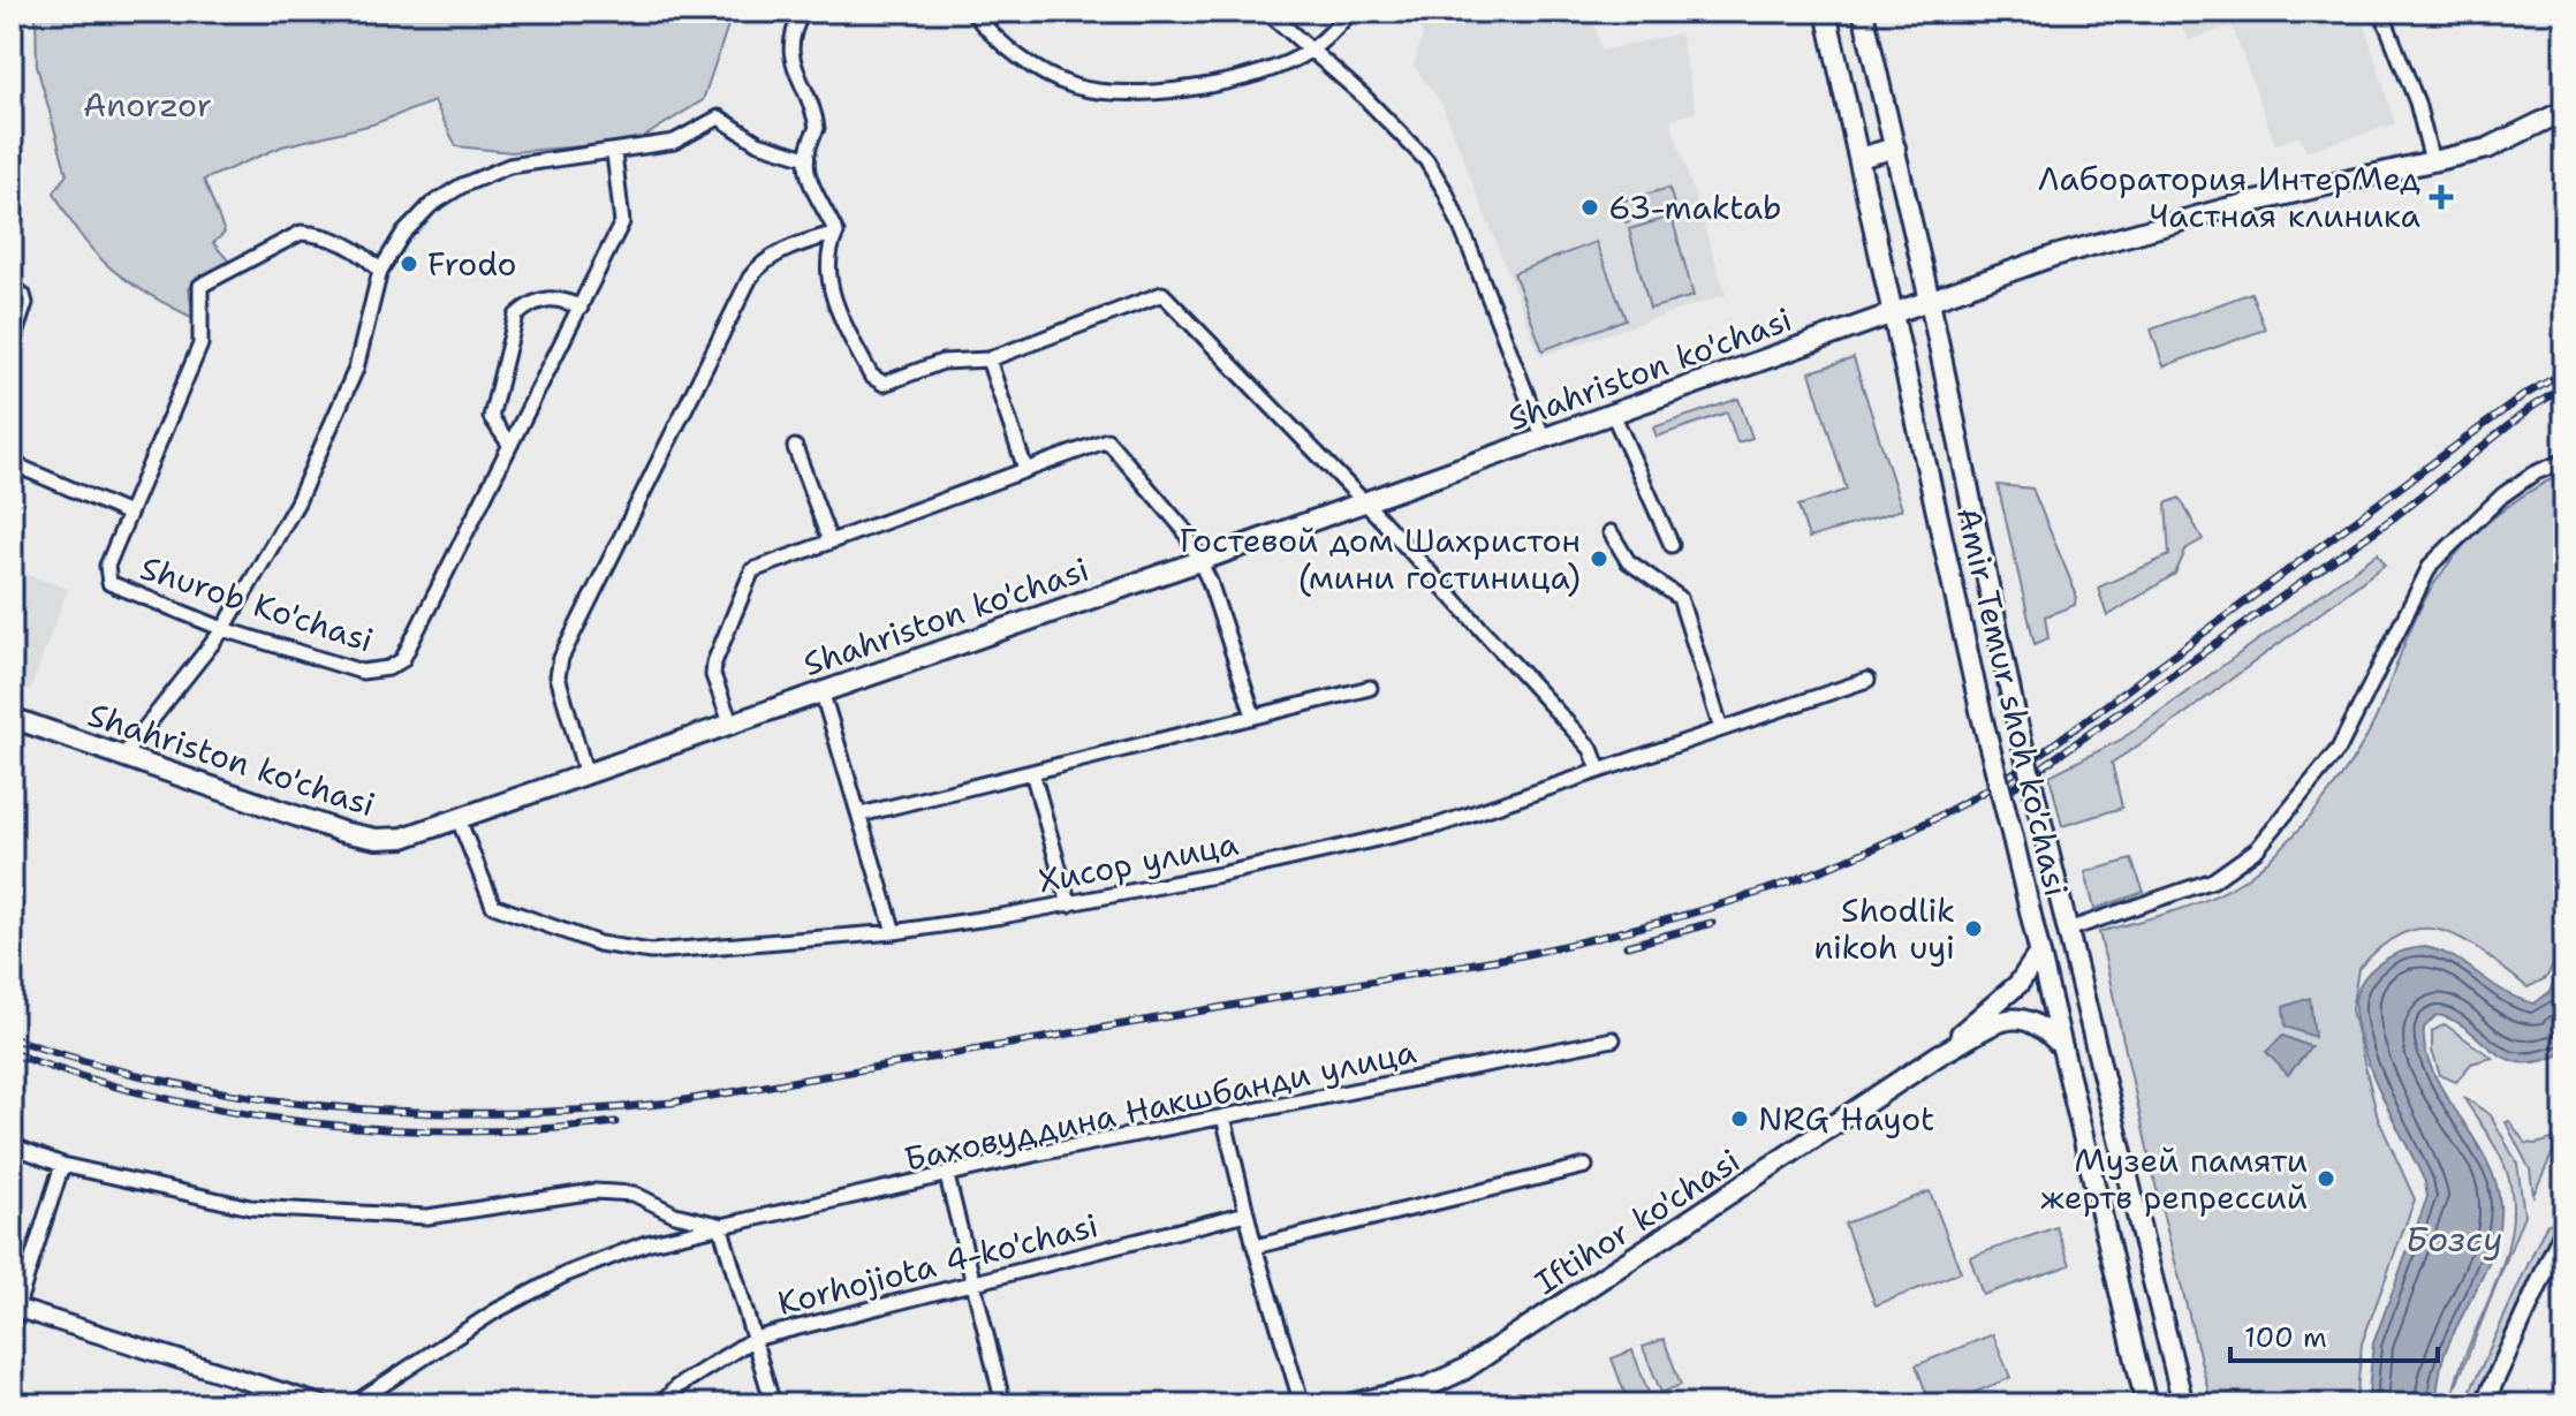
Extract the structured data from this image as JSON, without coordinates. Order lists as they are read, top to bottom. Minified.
{"streets":{"main road":["Shahriston ko'chasi","Amir Temur shoh ko'chasi","Iftihor ko'chasi"],"street":["Shurob Ko'chasi","Хисор улица","Баховуддина Накшбанди улица","Korhojiota 4-ko'chasi"]},"crossings":[["Shahriston ko'chasi","Amir Temur shoh ko'chasi"],["Shahriston ko'chasi","Хисор улица"],["Amir Temur shoh ko'chasi","Iftihor ko'chasi"]],"water":["Бозсу"],"parks":["Anorzor"],"places":{"health":["Лаборатория ИнтерМед Частная клиника"],"other":["63-maktab","Frodo","Гостевой дом Шахристон (мини гостиница)","Shodlik nikoh uyi","NRG Hayot","Музей памяти жертв репрессий"]},"scale_bar":"100 m"}
